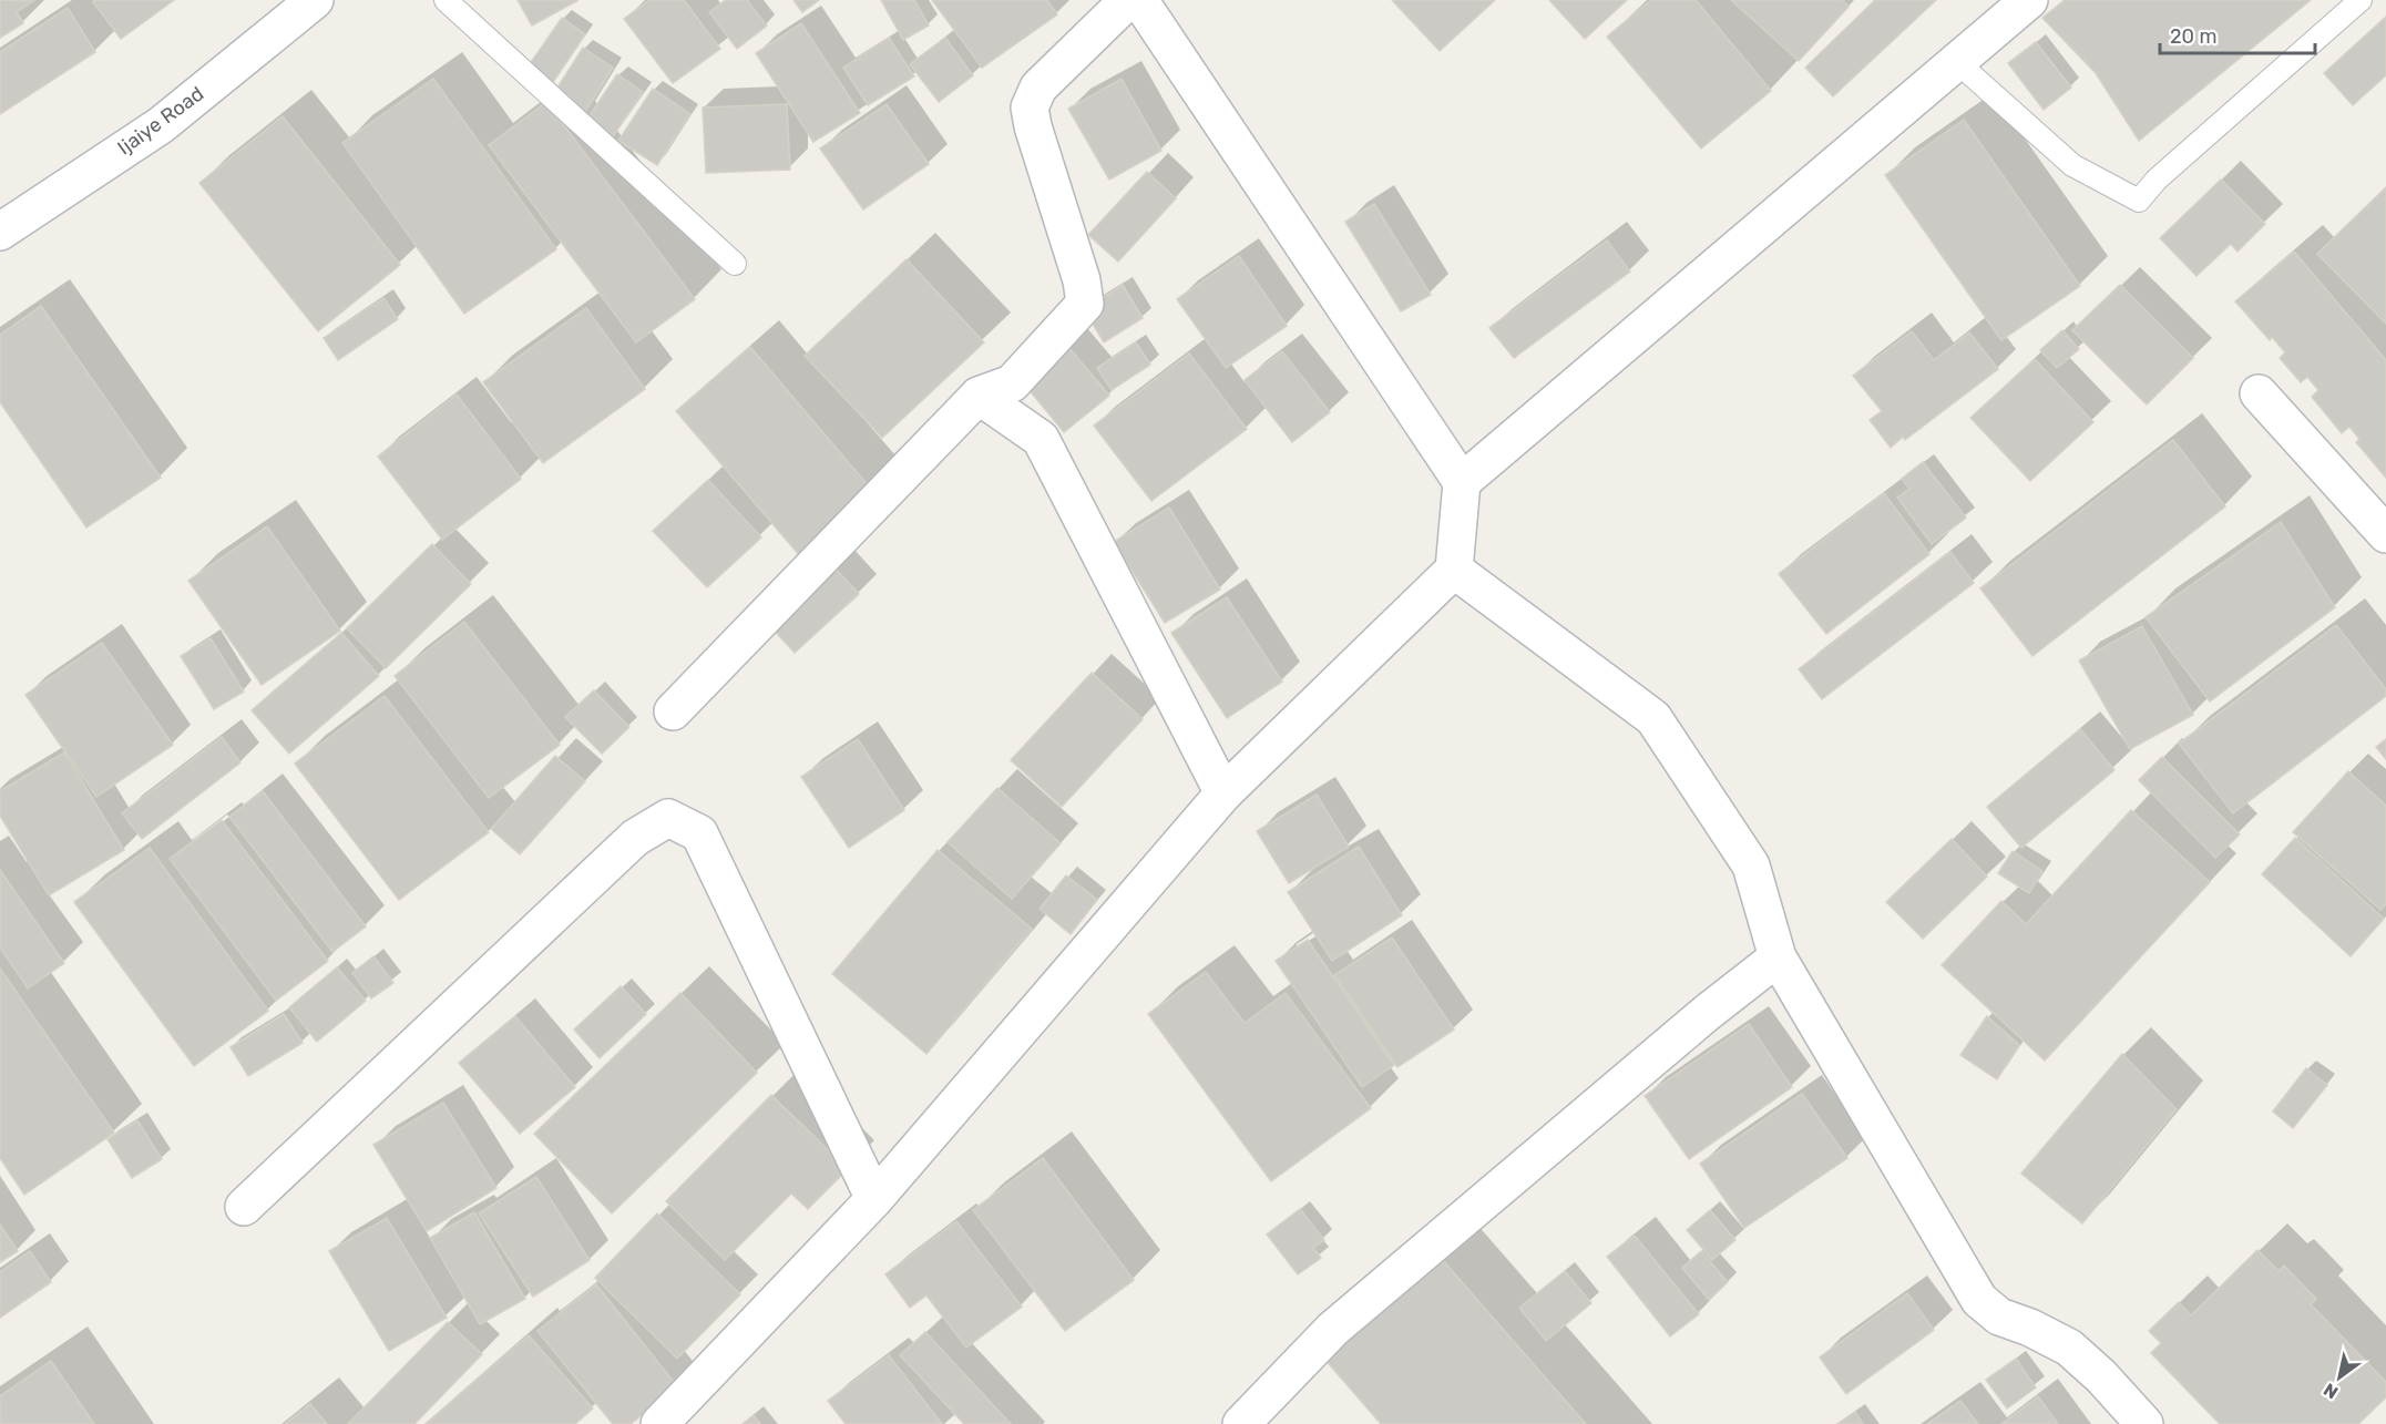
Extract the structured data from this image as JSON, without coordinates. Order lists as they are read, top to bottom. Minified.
{"streets":{"street":["Ijaiye Road"]},"scale_bar":"20 m","north":"bottom left"}
